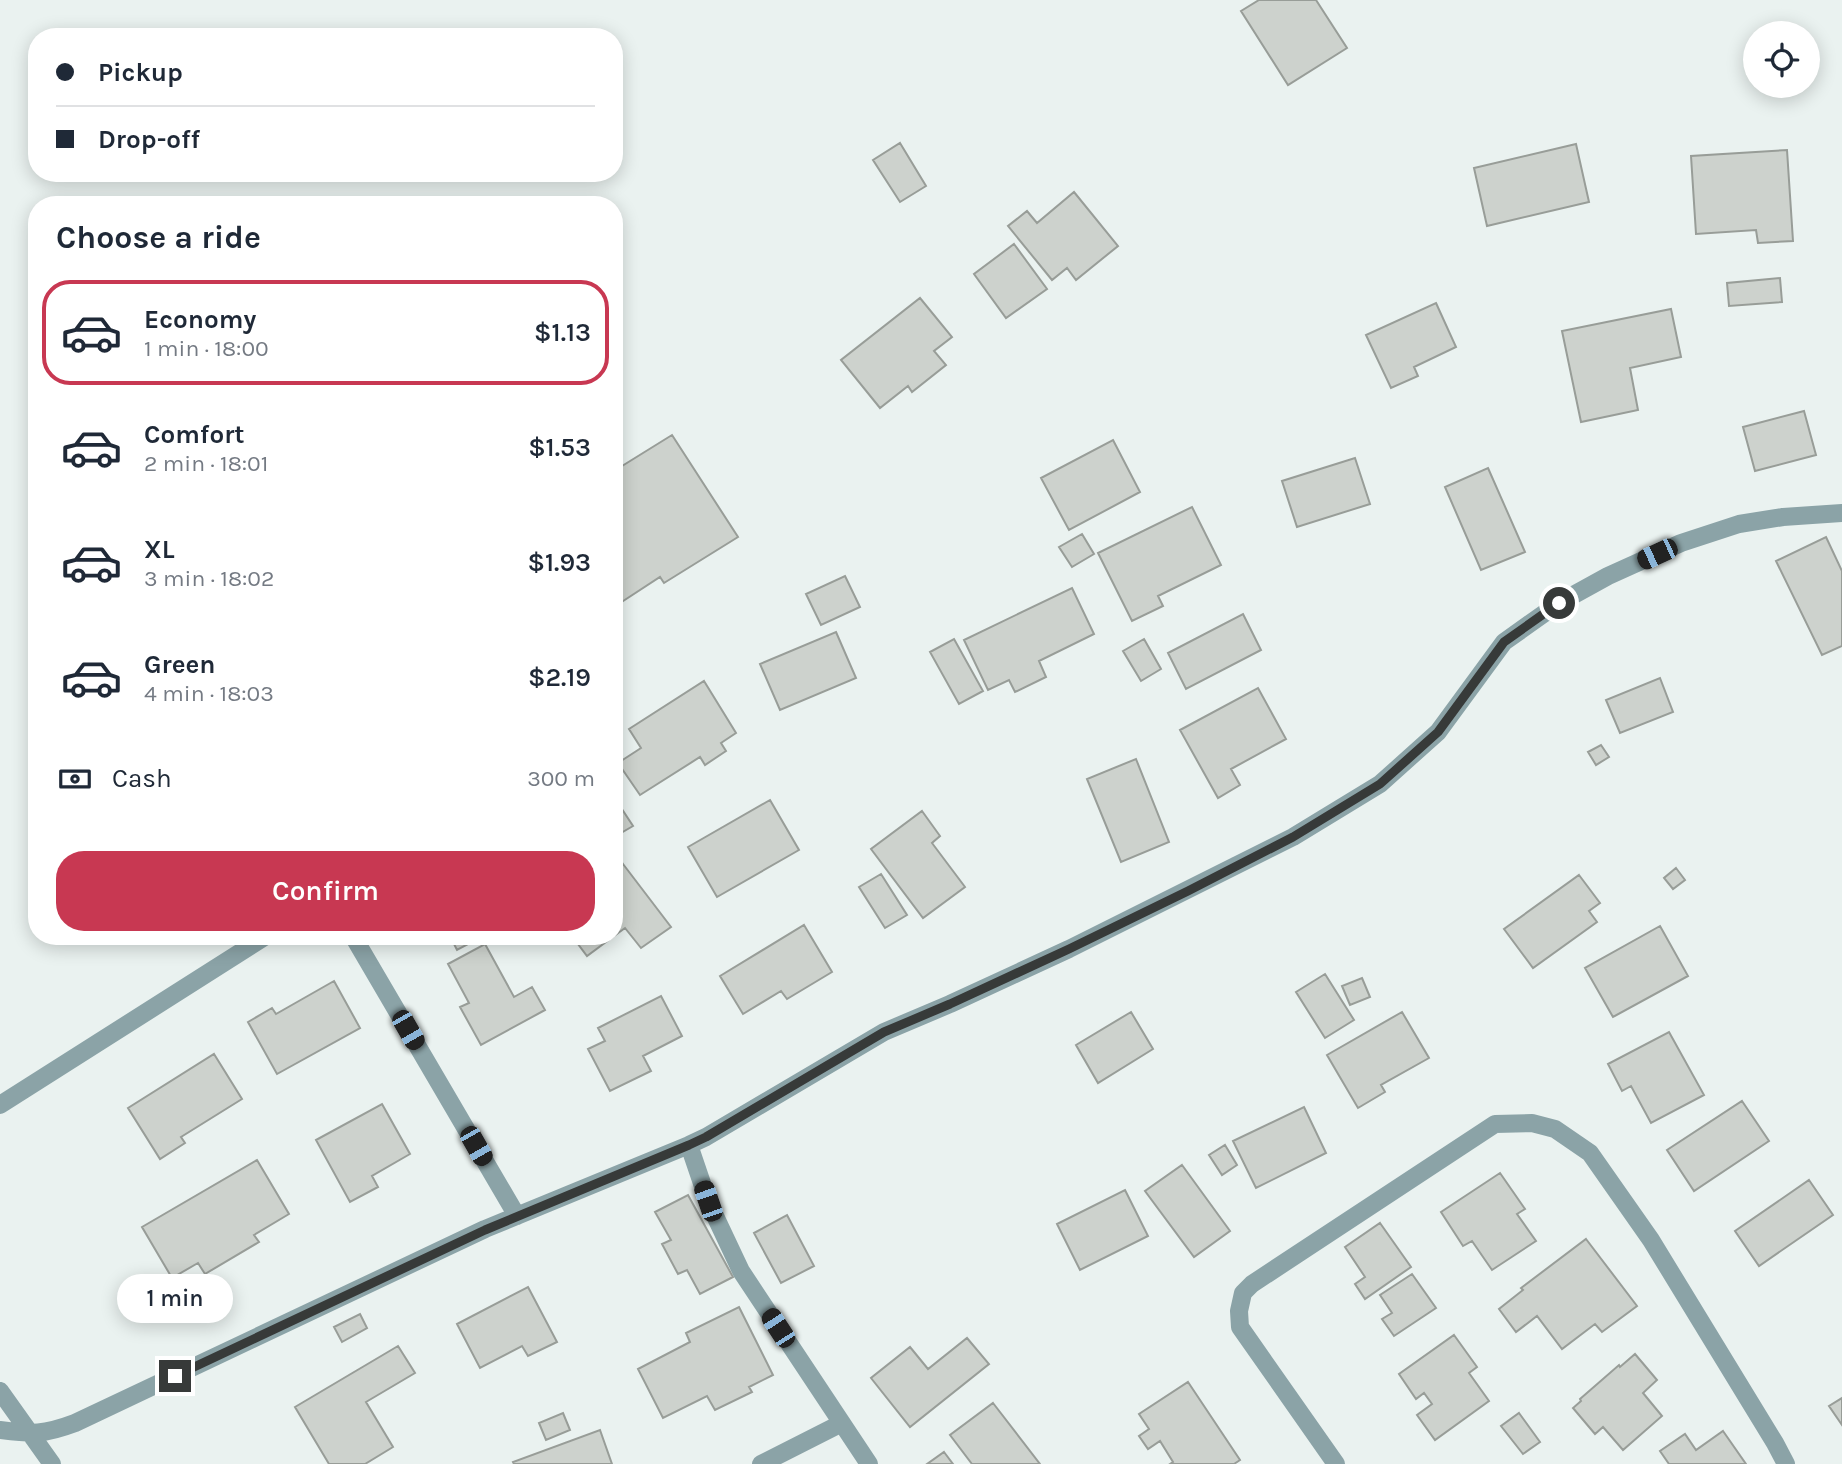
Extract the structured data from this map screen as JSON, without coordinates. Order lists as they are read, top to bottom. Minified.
{"page":{"banner":["Pickup","Drop-off"],"heading":"Choose a ride","list":[{"name":"Economy","note":"1 min · 18:00","value":"$1.13"},{"name":"Comfort","note":"2 min · 18:01","value":"$1.53"},{"name":"XL","note":"3 min · 18:02","value":"$1.93"},{"name":"Green","note":"4 min · 18:03","value":"$2.19"}],"pay":["Cash","300 m"],"buttons":"Confirm","bubble":"1 min"}}
